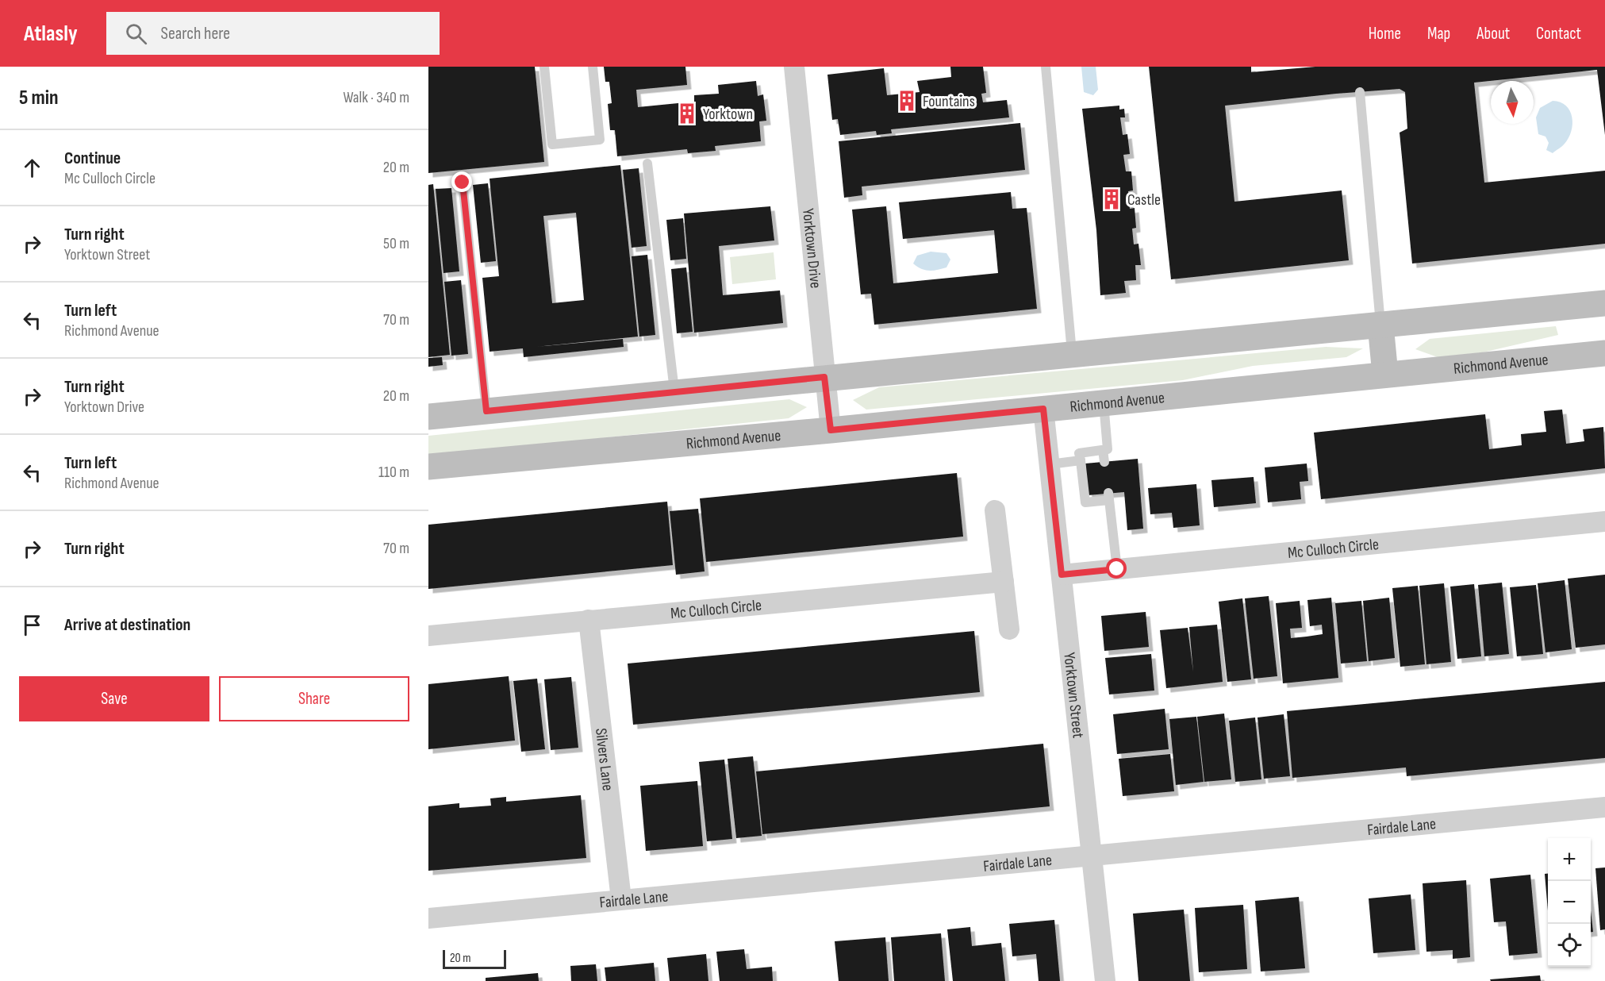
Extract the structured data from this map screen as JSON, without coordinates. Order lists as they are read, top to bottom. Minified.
{"streets":{"main road":["Richmond Avenue"],"street":["Yorktown Drive","Mc Culloch Circle","Yorktown Street","Silvers Lane","Fairdale Lane"]},"crossings":[["Yorktown Drive","Richmond Avenue"],["Richmond Avenue","Yorktown Street"],["Mc Culloch Circle","Yorktown Street"],["Mc Culloch Circle","Silvers Lane"],["Yorktown Street","Fairdale Lane"],["Silvers Lane","Fairdale Lane"]],"places":{"building":["Fountains","Yorktown","Castle"]},"scale_bar":"20 m","north":"bottom","page":{"header":"Atlasly","search":"Search here","nav":["Home","Map","About","Contact"],"heading":["5 min","Walk · 340 m"],"list":[["Continue","Mc Culloch Circle","20 m"],["Turn right","Yorktown Street","50 m"],["Turn left","Richmond Avenue","70 m"],["Turn right","Yorktown Drive","20 m"],["Turn left","Richmond Avenue","110 m"],["Turn right","70 m"],"Arrive at destination"],"buttons":["Save","Share"],"map_buttons":["+","−"],"scale":"20 m"}}
